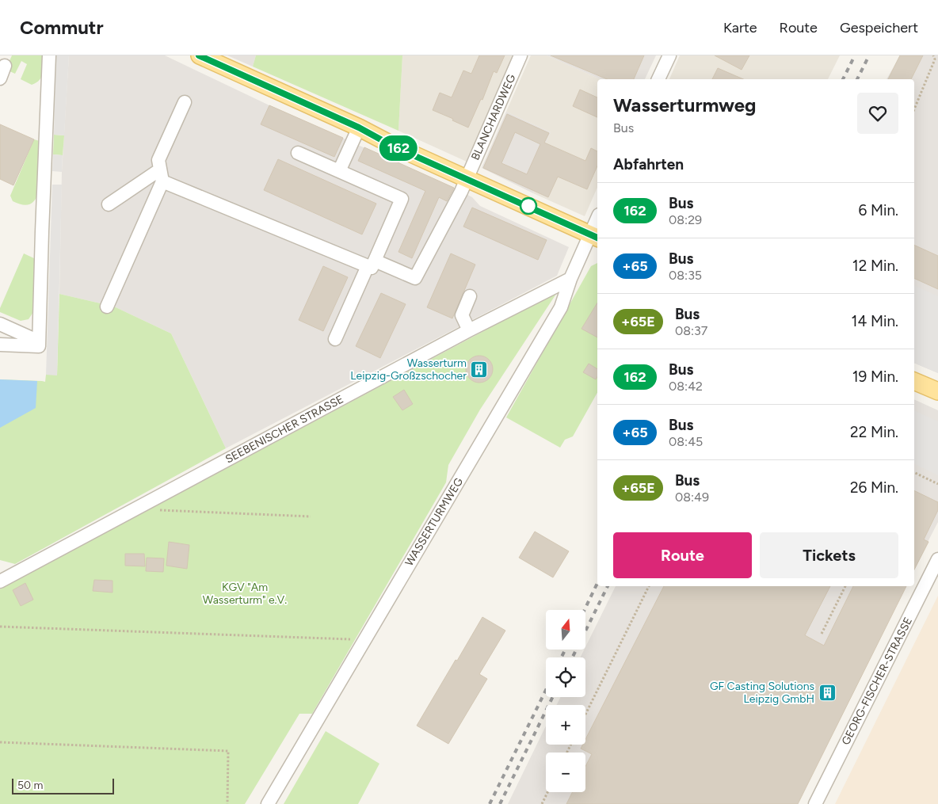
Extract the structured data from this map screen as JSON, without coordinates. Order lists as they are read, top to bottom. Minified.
{"streets":{"street":["BLANCHARDWEG","SEEBENISCHER STRASSE","WASSERTURMWEG","GEORG-FISCHER-STRASSE"]},"crossings":[["SEEBENISCHER STRASSE","WASSERTURMWEG"]],"parks":["KGV \"Am Wasserturm\" e.V."],"places":{"building":["Wasserturm Leipzig-Großzschocher","GF Casting Solutions Leipzig GmbH"]},"lines":["bus line 162"],"scale_bar":"50 m","north":"top","page":{"header":"Commutr","nav":["Karte","Route","Gespeichert"],"on_map":"162","heading":[["Wasserturmweg","Bus"],"Abfahrten"],"list":[{"mark":"162","name":"Bus","note":"08:29","value":"6 Min."},{"mark":"+65","name":"Bus","note":"08:35","value":"12 Min."},{"mark":"+65E","name":"Bus","note":"08:37","value":"14 Min."},{"mark":"162","name":"Bus","note":"08:42","value":"19 Min."},{"mark":"+65","name":"Bus","note":"08:45","value":"22 Min."},{"mark":"+65E","name":"Bus","note":"08:49","value":"26 Min."}],"buttons":["Route","Tickets"],"map_buttons":["+","−"],"scale":"50 m"}}
